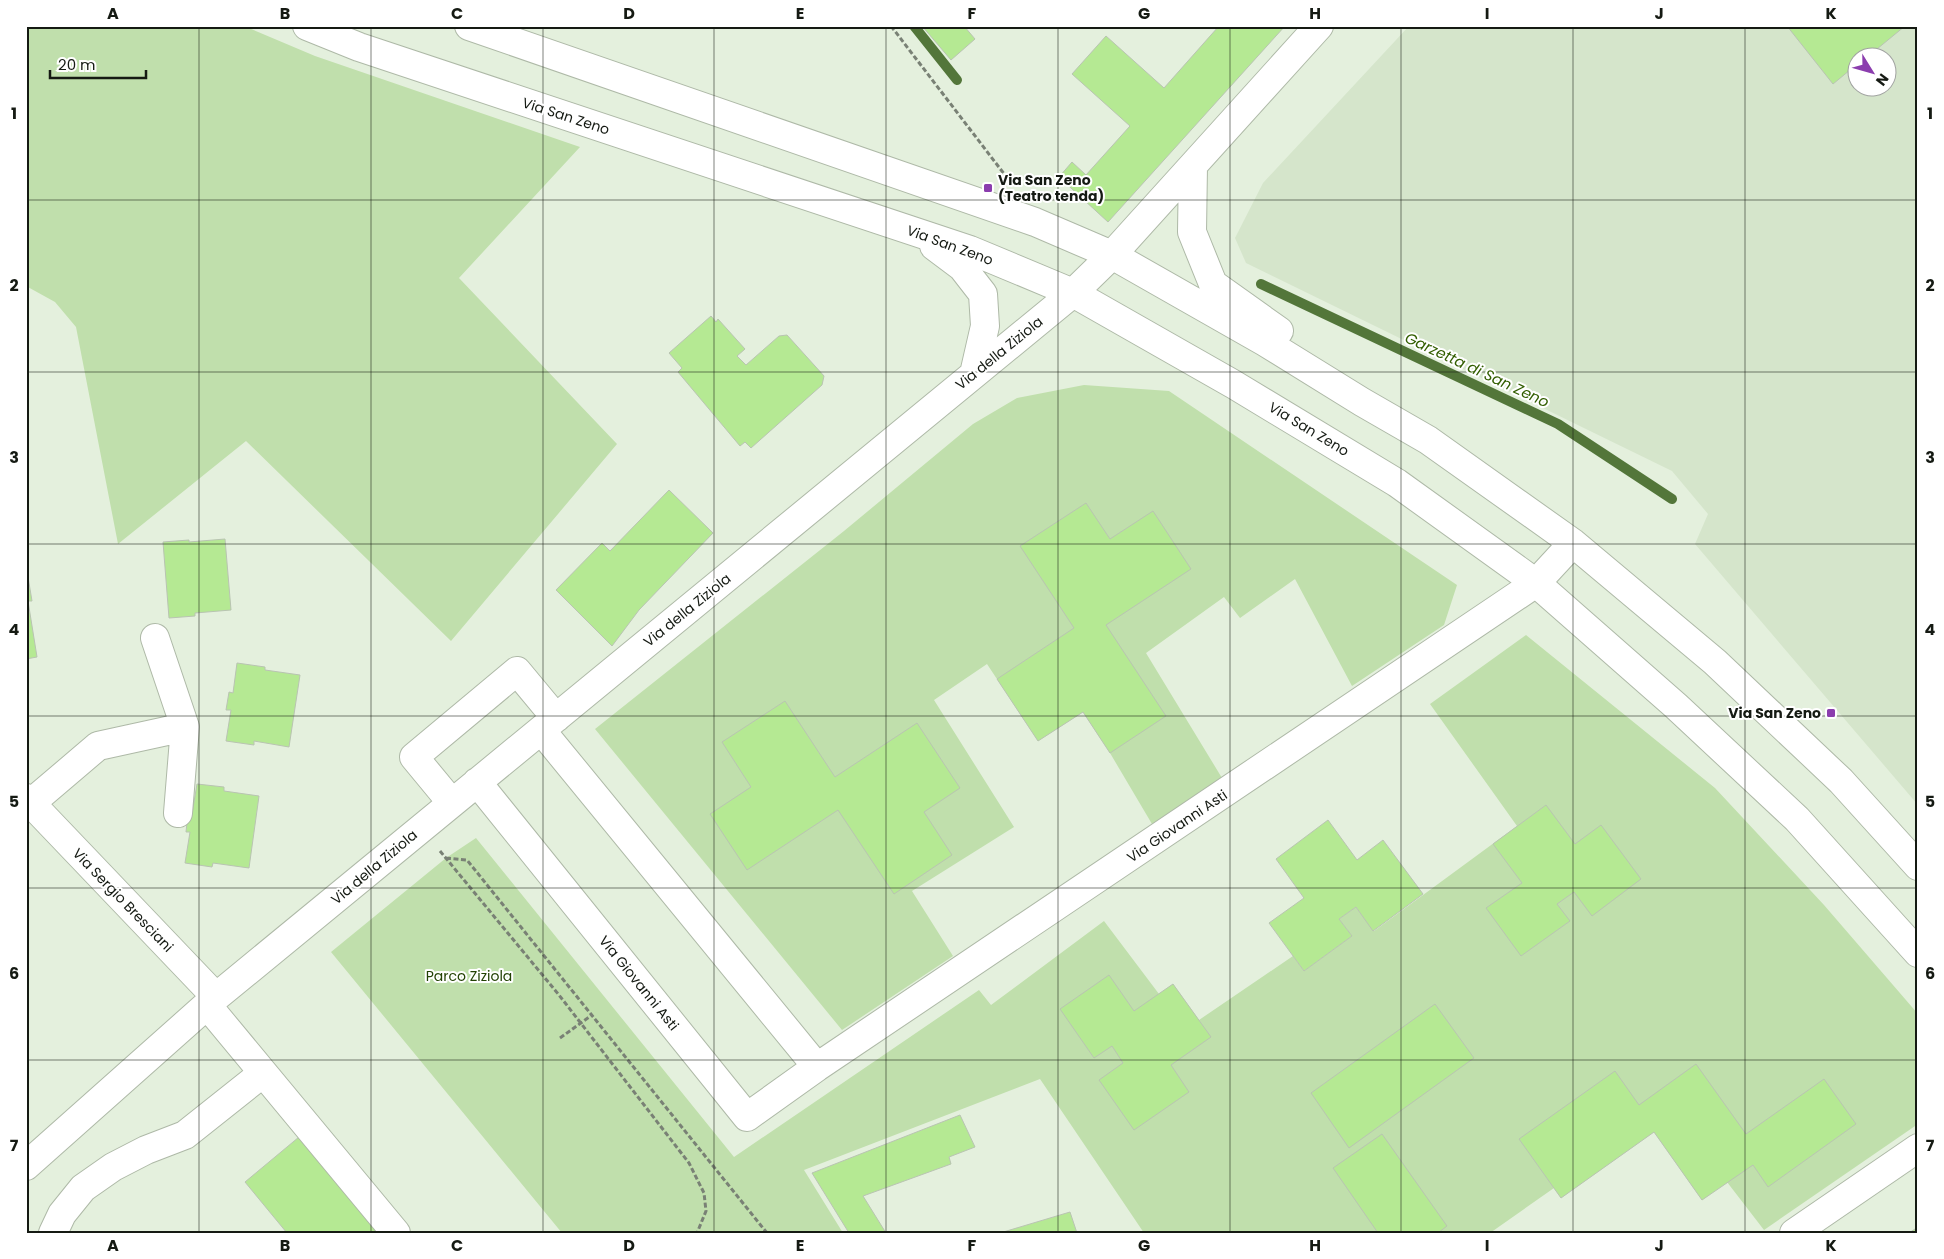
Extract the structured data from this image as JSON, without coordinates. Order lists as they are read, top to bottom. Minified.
{"streets":{"street":["Via San Zeno","Via della Ziziola","Via Giovanni Asti","Via Sergio Bresciani"]},"crossings":[["Via San Zeno","Via della Ziziola"],["Via San Zeno","Via Giovanni Asti"],["Via della Ziziola","Via Giovanni Asti"],["Via della Ziziola","Via Sergio Bresciani"]],"water":["Garzetta di San Zeno"],"parks":["Parco Ziziola"],"places":{"transit":["Via San Zeno (Teatro tenda)","Via San Zeno"]},"scale_bar":"20 m","north":"bottom right","grid":{"columns":["A","B","C","D","E","F","G","H","I","J","K"],"rows":["1","2","3","4","5","6","7"]}}
